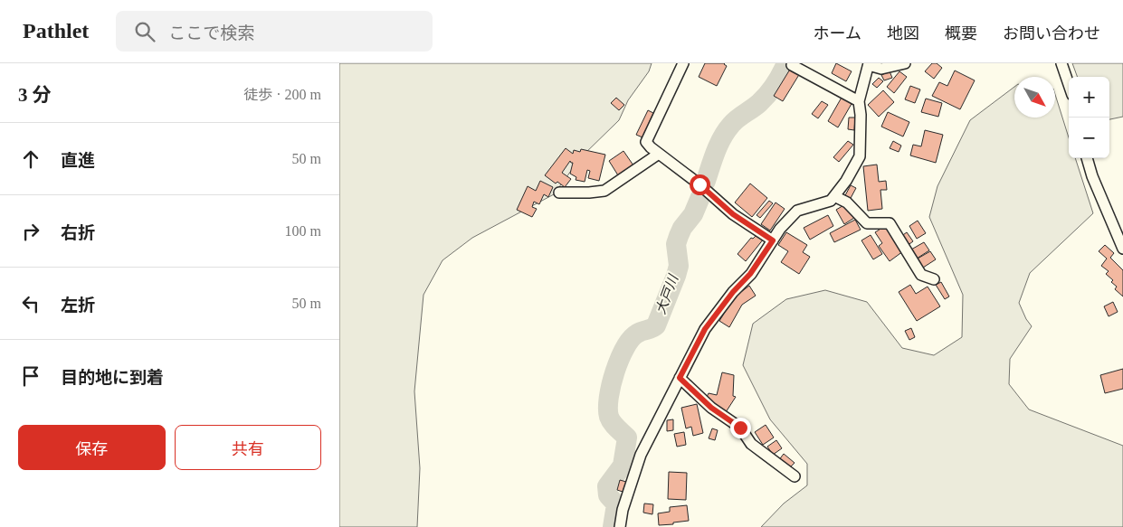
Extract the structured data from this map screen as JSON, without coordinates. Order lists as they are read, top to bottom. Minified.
{"water":["大戸川"],"north":"bottom right","page":{"header":"Pathlet","search":"ここで検索","nav":["ホーム","地図","概要","お問い合わせ"],"heading":["3 分","徒歩 · 200 m"],"map_buttons":["+","−"],"list":[["直進","50 m"],["右折","100 m"],["左折","50 m"],"目的地に到着"],"buttons":["保存","共有"]}}
